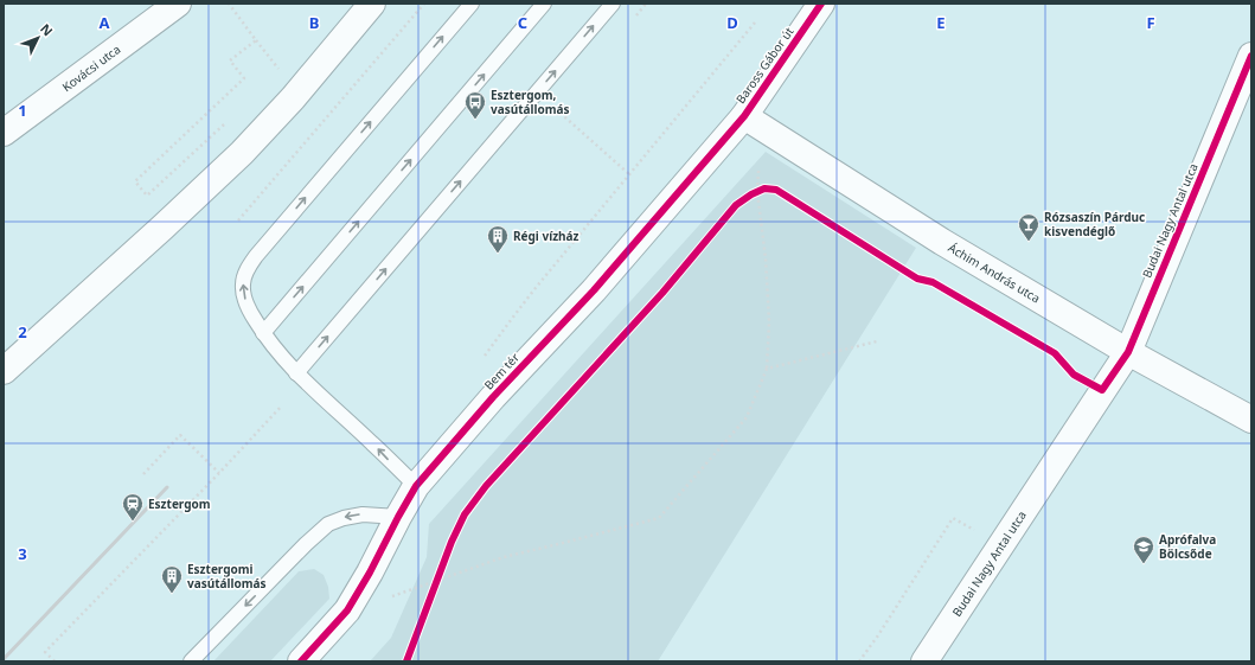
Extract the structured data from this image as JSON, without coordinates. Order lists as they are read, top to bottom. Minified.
{"streets":{"street":["Baross Gábor út","Kovácsi utca","Budai Nagy Antal utca","Áchim András utca","Bem tér"]},"crossings":[["Baross Gábor út","Áchim András utca"],["Baross Gábor út","Bem tér"],["Budai Nagy Antal utca","Áchim András utca"],["Áchim András utca","Bem tér"]],"places":{"bus stop":["Esztergom, vasútállomás"],"bar":["Rózsaszín Párduc kisvendéglő"],"building":["Régi vízház","Esztergomi vasútállomás"],"station":["Esztergom"],"school or university":["Aprófalva Bölcsőde"]},"north":"top right","grid":{"columns":["A","B","C","D","E","F"],"rows":["1","2","3"]}}
